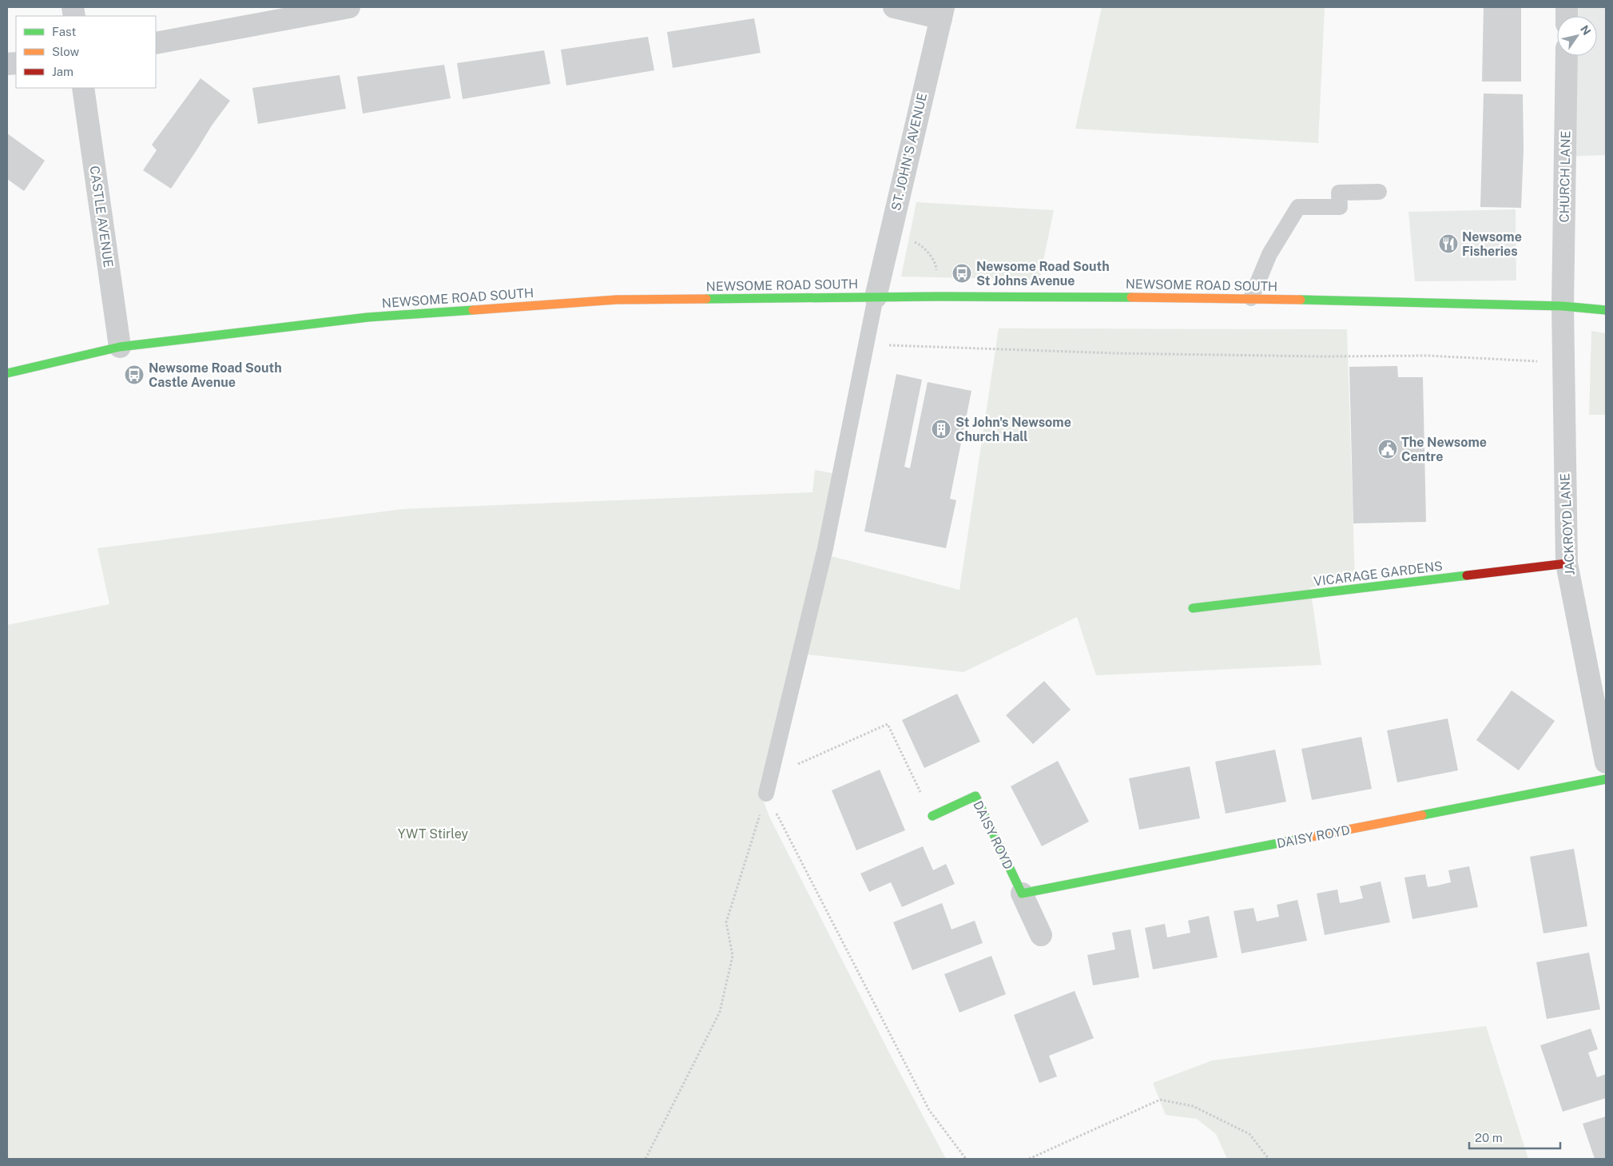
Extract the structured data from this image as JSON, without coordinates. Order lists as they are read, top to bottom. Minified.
{"streets":{"street":["ST. JOHN'S AVENUE","CHURCH LANE","CASTLE AVENUE","NEWSOME ROAD SOUTH","JACKROYD LANE","VICARAGE GARDENS","DAISY ROYD"]},"crossings":[["ST. JOHN'S AVENUE","NEWSOME ROAD SOUTH"],["CHURCH LANE","NEWSOME ROAD SOUTH"],["CHURCH LANE","JACKROYD LANE"],["CASTLE AVENUE","NEWSOME ROAD SOUTH"],["NEWSOME ROAD SOUTH","JACKROYD LANE"],["JACKROYD LANE","VICARAGE GARDENS"]],"parks":["YWT Stirley"],"places":{"restaurant":["Newsome Fisheries"],"bus stop":["Newsome Road South St Johns Avenue","Newsome Road South Castle Avenue"],"building":["St John's Newsome Church Hall"],"public building":["The Newsome Centre"]},"legend":["Fast","Slow","Jam"],"scale_bar":"20 m","north":"top right"}
